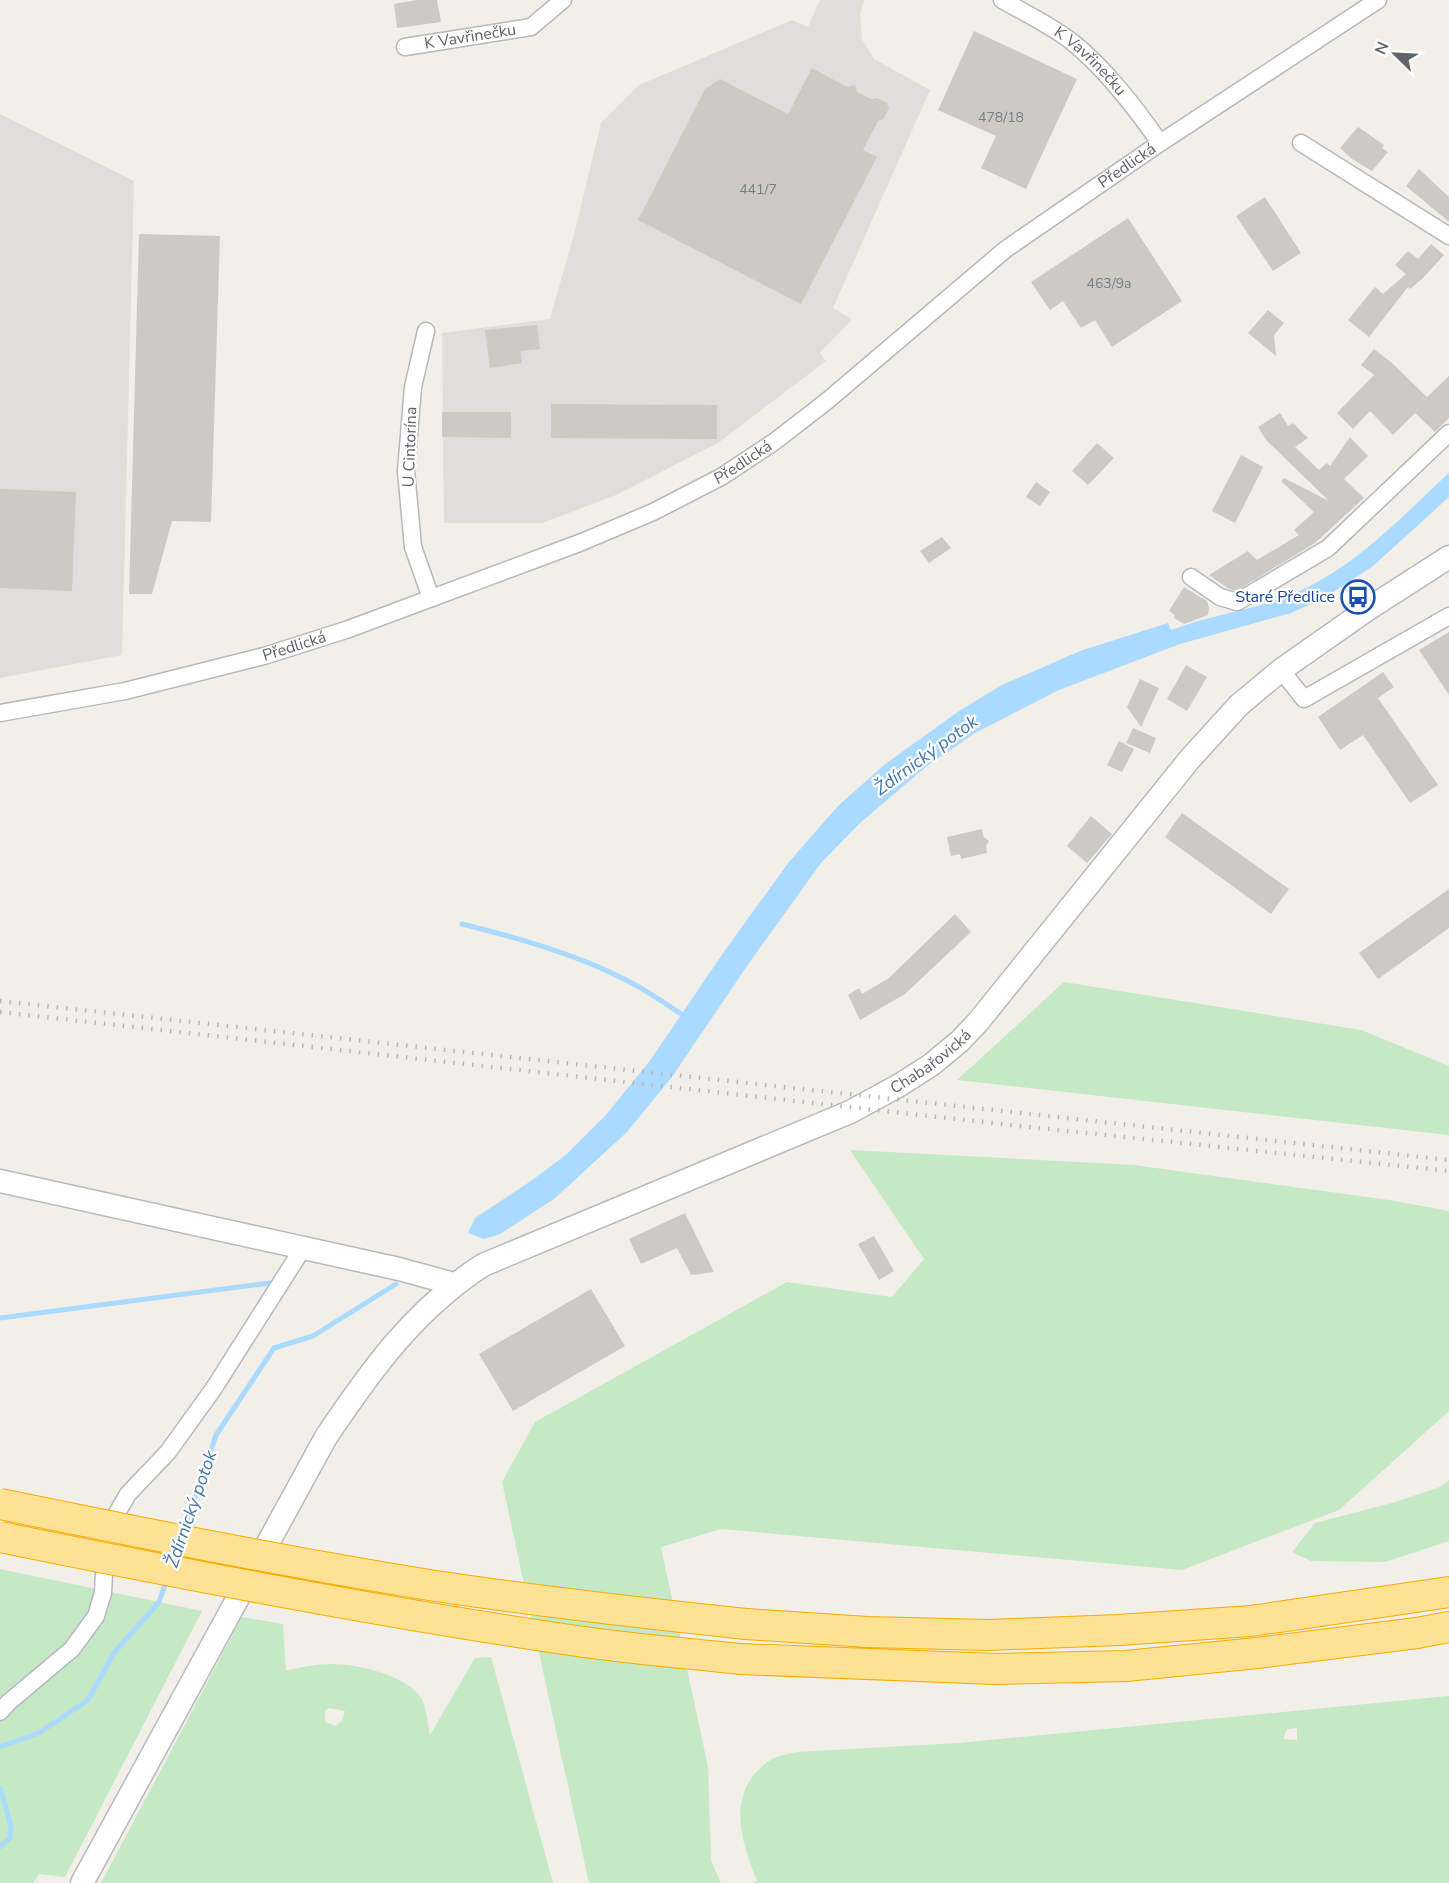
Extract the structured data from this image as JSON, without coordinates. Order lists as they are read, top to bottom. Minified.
{"streets":{"main road":["Chabařovická"],"street":["K Vavřinečku","Předlická","U Cintorína"]},"crossings":[["K Vavřinečku","Předlická"],["Předlická","U Cintorína"]],"water":["Ždírnický potok"],"places":{"bus stop":["Staré Předlice"]},"house_numbers":["478/18","441/7","463/9a"],"north":"top left"}
